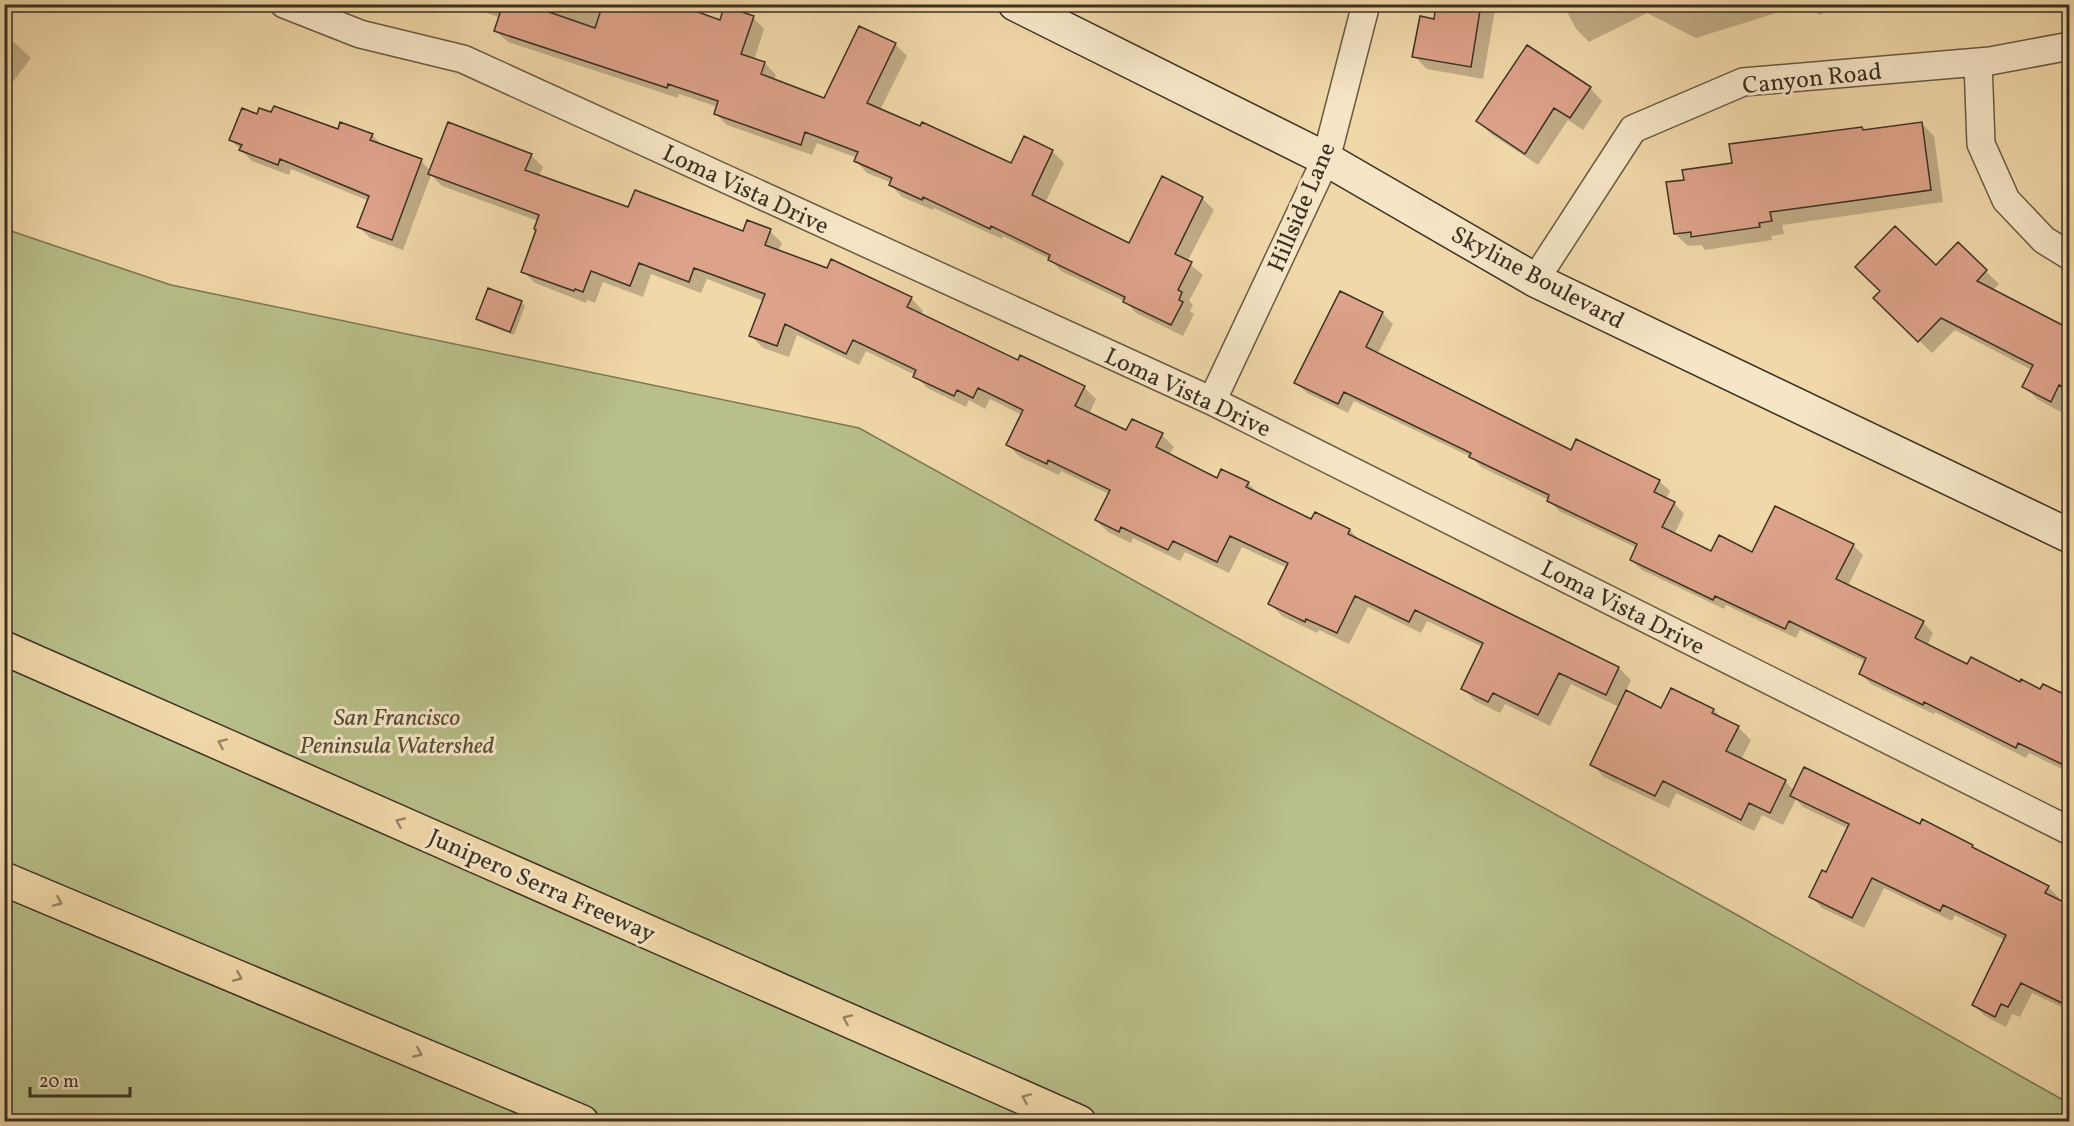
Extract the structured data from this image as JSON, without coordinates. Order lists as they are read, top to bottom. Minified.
{"streets":{"highway":["Junipero Serra Freeway"],"main road":["Skyline Boulevard"],"street":["Canyon Road","Loma Vista Drive","Hillside Lane"]},"crossings":[["Canyon Road","Skyline Boulevard"],["Loma Vista Drive","Hillside Lane"],["Hillside Lane","Skyline Boulevard"]],"parks":["San Francisco Peninsula Watershed"],"scale_bar":"20 m"}
